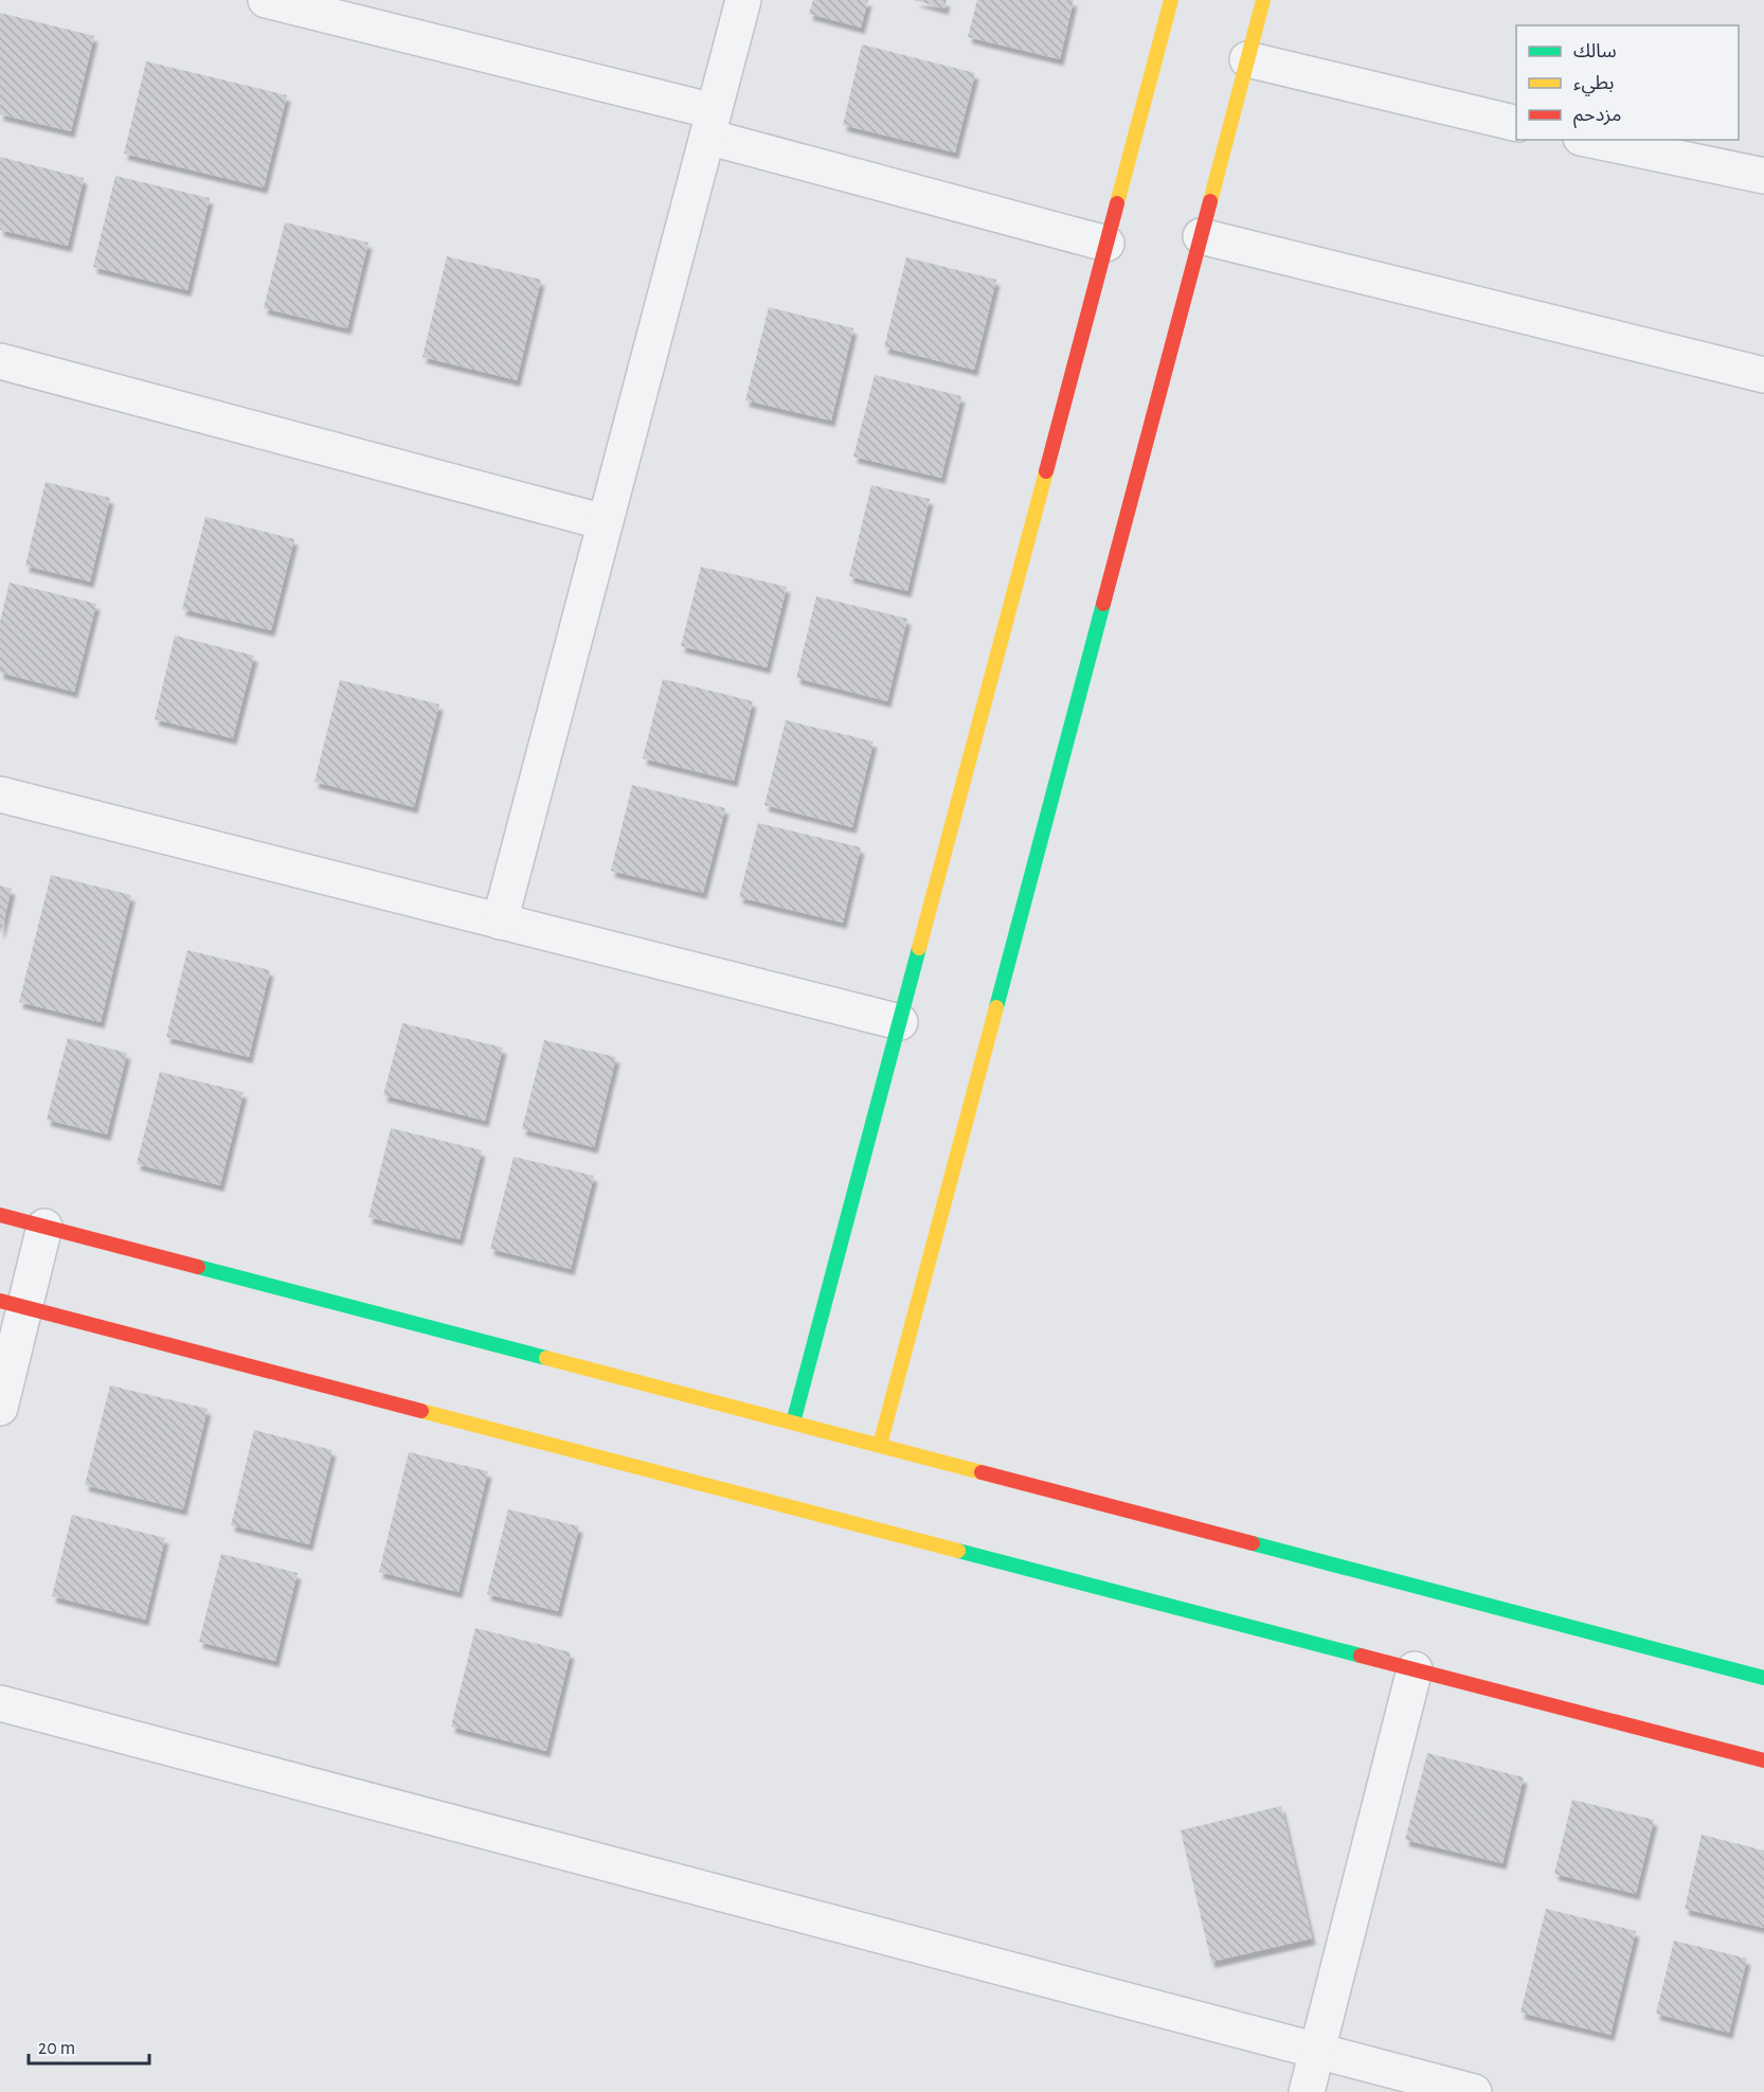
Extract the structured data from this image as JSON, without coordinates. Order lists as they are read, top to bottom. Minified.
{"legend":["سالك","بطيء","مزدحم"],"scale_bar":"20 m"}
